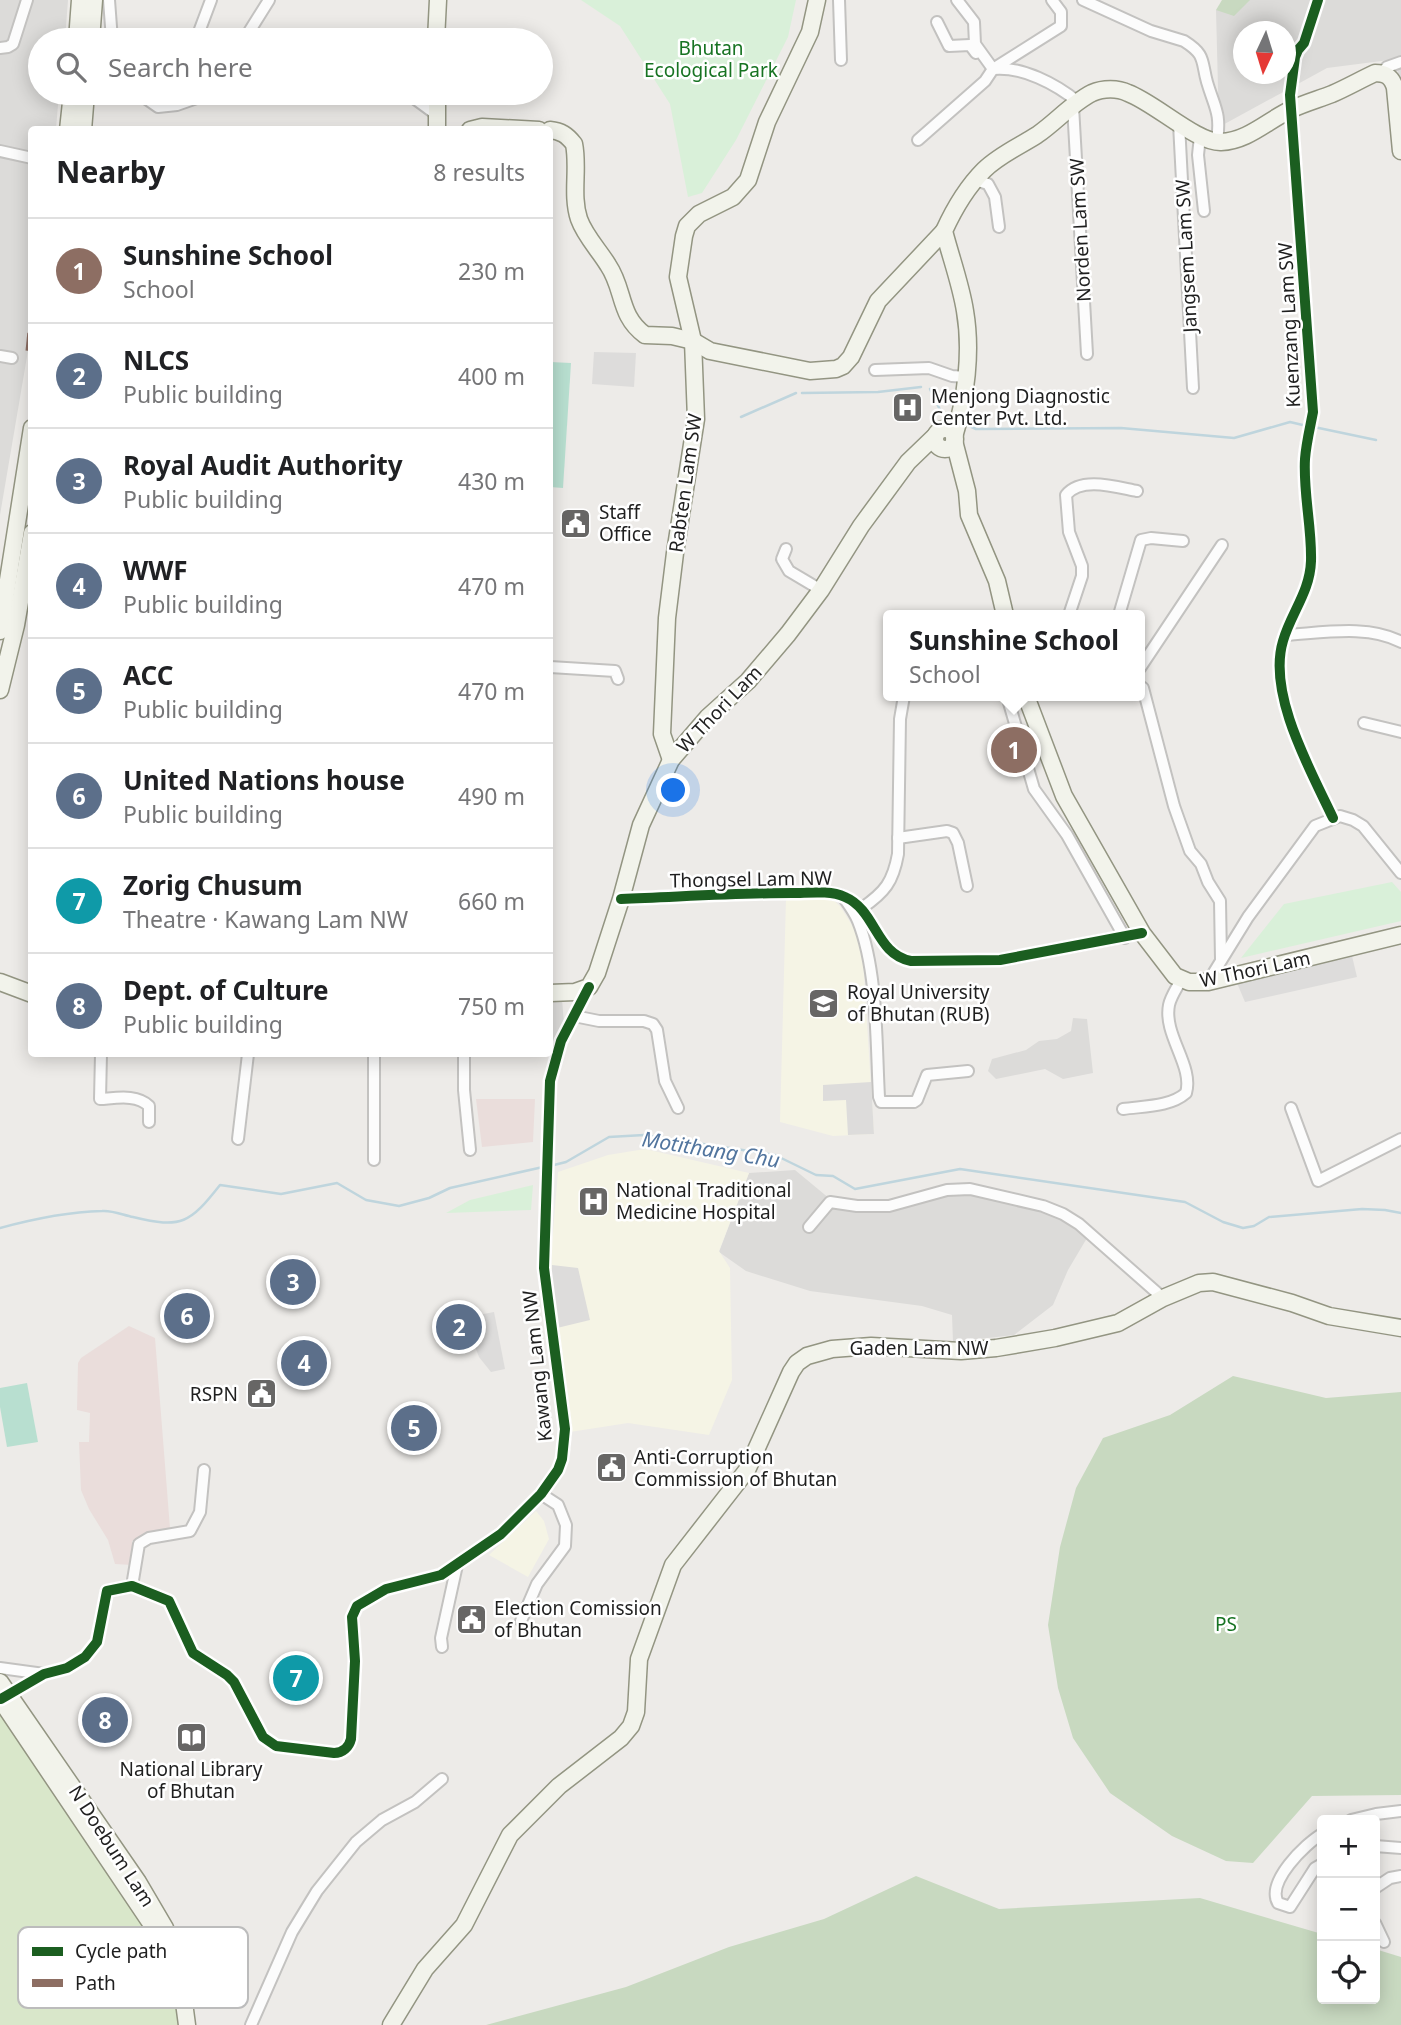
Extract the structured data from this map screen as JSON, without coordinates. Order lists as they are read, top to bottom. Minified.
{"streets":{"main road":["Rabten Lam SW","W Thori Lam","Gaden Lam NW","N Doebum Lam"],"street":["Norden Lam SW","Jangsem Lam SW","Kuenzang Lam SW","Thongsel Lam NW","Kawang Lam NW"]},"crossings":[["Rabten Lam SW","W Thori Lam"],["W Thori Lam","Thongsel Lam NW"],["W Thori Lam","Kawang Lam NW"]],"water":["Motithang Chu"],"parks":["Bhutan Ecological Park","PS"],"places":{"hospital":["Menjong Diagnostic Center Pvt. Ltd.","National Traditional Medicine Hospital"],"public building":["Staff Office","RSPN","Anti-Corruption Commission of Bhutan","Election Comission of Bhutan"],"school or university":["Royal University of Bhutan (RUB)"],"library":["National Library of Bhutan"]},"legend":["Cycle path","Path"],"north":"bottom","page":{"search":"Search here","heading":["Nearby","8 results"],"list":[{"mark":"1","name":"Sunshine School","note":"School","value":"230 m"},{"mark":"2","name":"NLCS","note":"Public building","value":"400 m"},{"mark":"3","name":"Royal Audit Authority","note":"Public building","value":"430 m"},{"mark":"4","name":"WWF","note":"Public building","value":"470 m"},{"mark":"5","name":"ACC","note":"Public building","value":"470 m"},{"mark":"6","name":"United Nations house","note":"Public building","value":"490 m"},{"mark":"7","name":"Zorig Chusum","note":"Theatre · Kawang Lam NW","value":"660 m"},{"mark":"8","name":"Dept. of Culture","note":"Public building","value":"750 m"}],"popup":["Sunshine School","School"],"pins":["1","3","6","2","4","5","7","8"],"map_buttons":["+","−"]}}
